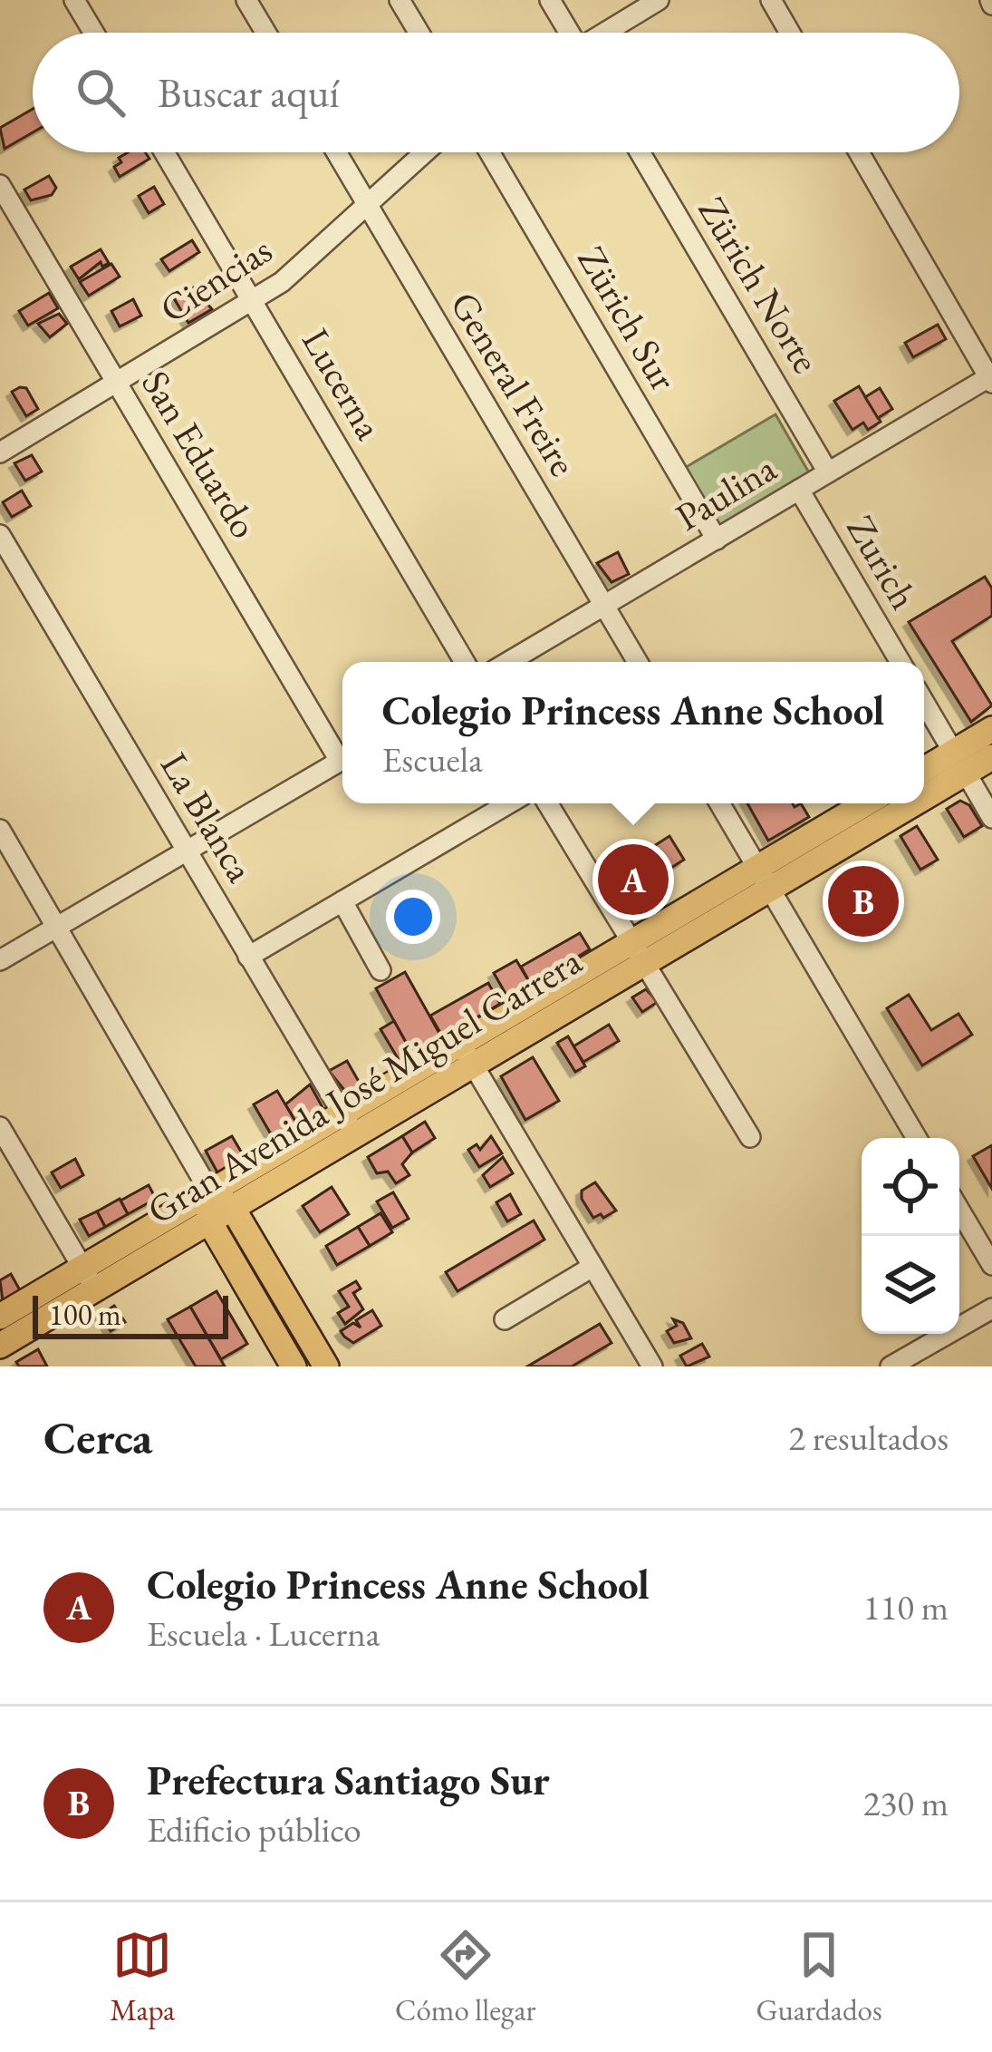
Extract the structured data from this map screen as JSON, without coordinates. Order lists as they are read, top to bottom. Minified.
{"streets":{"main road":["Gran Avenida José Miguel Carrera"],"street":["Ciencias","Zürich Norte","Zürich Sur","Lucerna","General Freire","San Eduardo","Paulina","Zurich","La Blanca"]},"crossings":[["Ciencias","Lucerna"],["Ciencias","General Freire"],["Ciencias","San Eduardo"],["Zürich Norte","Paulina"],["Zürich Sur","Paulina"],["General Freire","Paulina"],["Paulina","Zurich"],["La Blanca","Gran Avenida José Miguel Carrera"]],"scale_bar":"100 m","page":{"search":"Buscar aquí","popup":["Colegio Princess Anne School","Escuela"],"pins":["A","B"],"scale":"100 m","heading":["Cerca","2 resultados"],"list":[{"mark":"A","name":"Colegio Princess Anne School","note":"Escuela · Lucerna","value":"110 m"},{"mark":"B","name":"Prefectura Santiago Sur","note":"Edificio público","value":"230 m"}],"nav":["Mapa","Cómo llegar","Guardados"]}}
